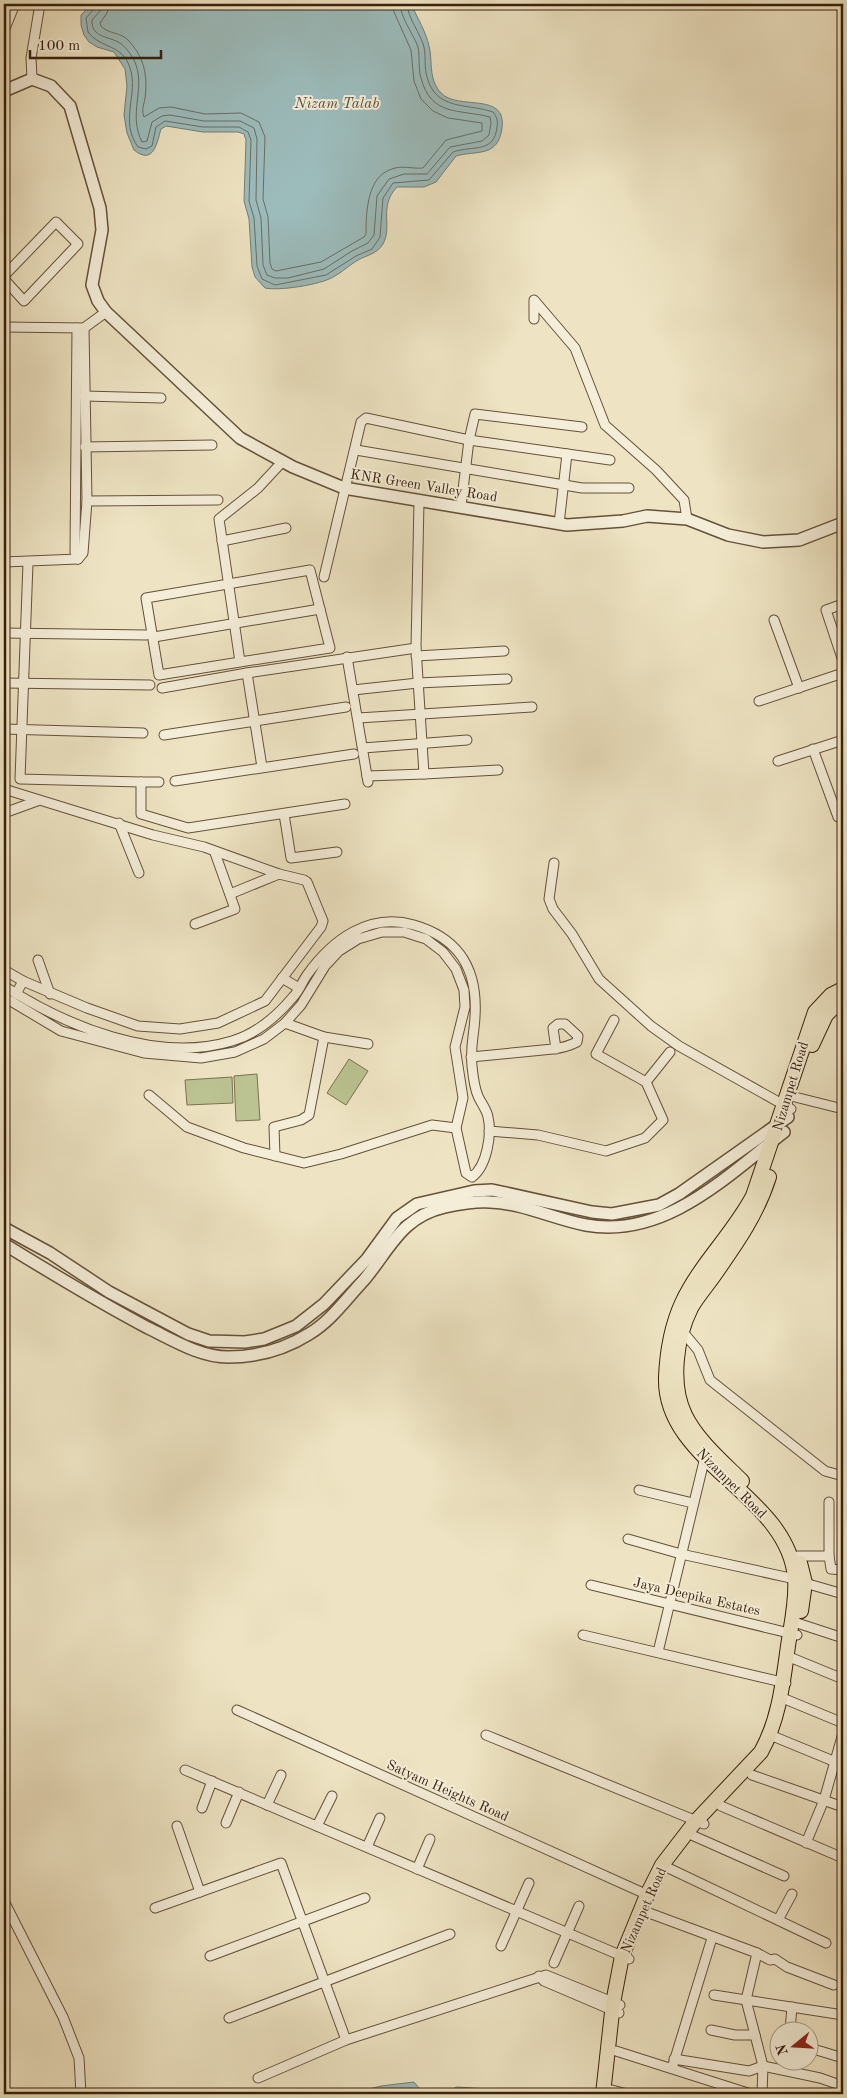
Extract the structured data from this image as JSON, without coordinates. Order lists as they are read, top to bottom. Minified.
{"streets":{"main road":["Nizampet Road"],"street":["KNR Green Valley Road","Jaya Deepika Estates","Satyam Heights Road"]},"crossings":[["Nizampet Road","Jaya Deepika Estates"],["Nizampet Road","Satyam Heights Road"]],"water":["Nizam Talab"],"scale_bar":"100 m","north":"left"}
